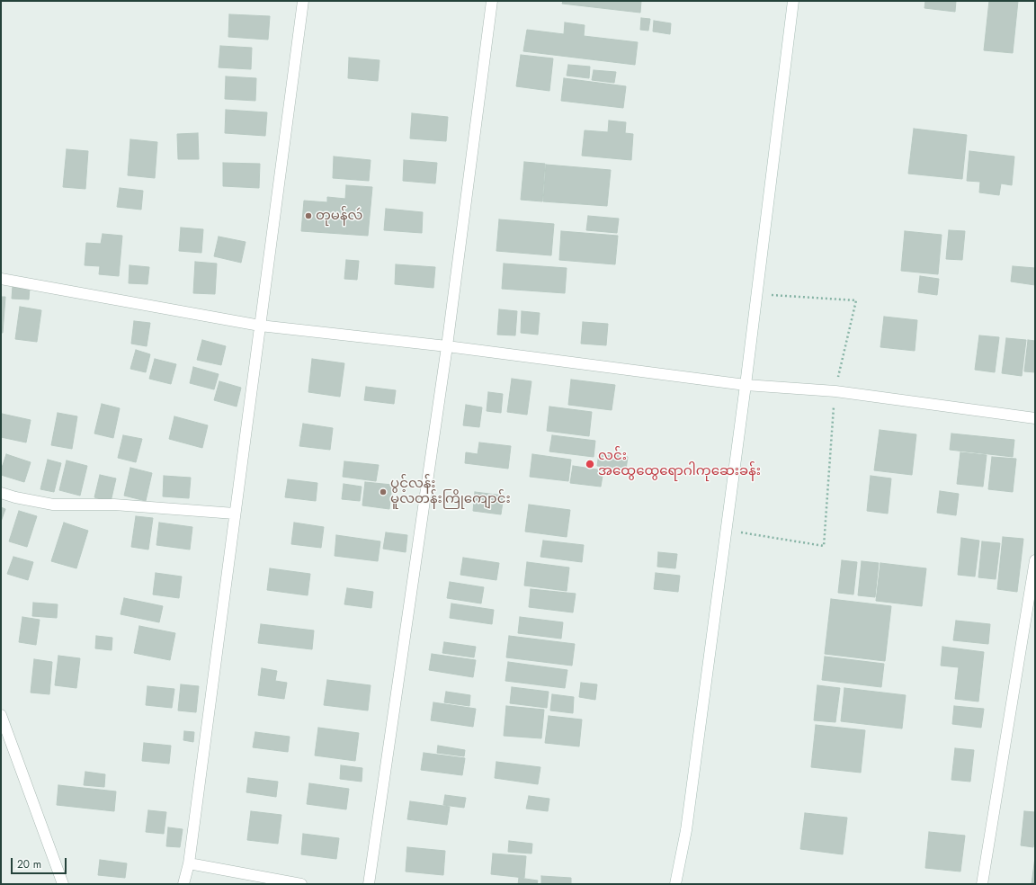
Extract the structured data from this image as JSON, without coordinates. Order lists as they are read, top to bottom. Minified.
{"places":["တုမန်လဴ","လင်း အထွေထွေရောဂါကုဆေးခန်း","ပွင့်လန်း မူလတန်းကြိုကျောင်း"],"scale_bar":"20 m"}
